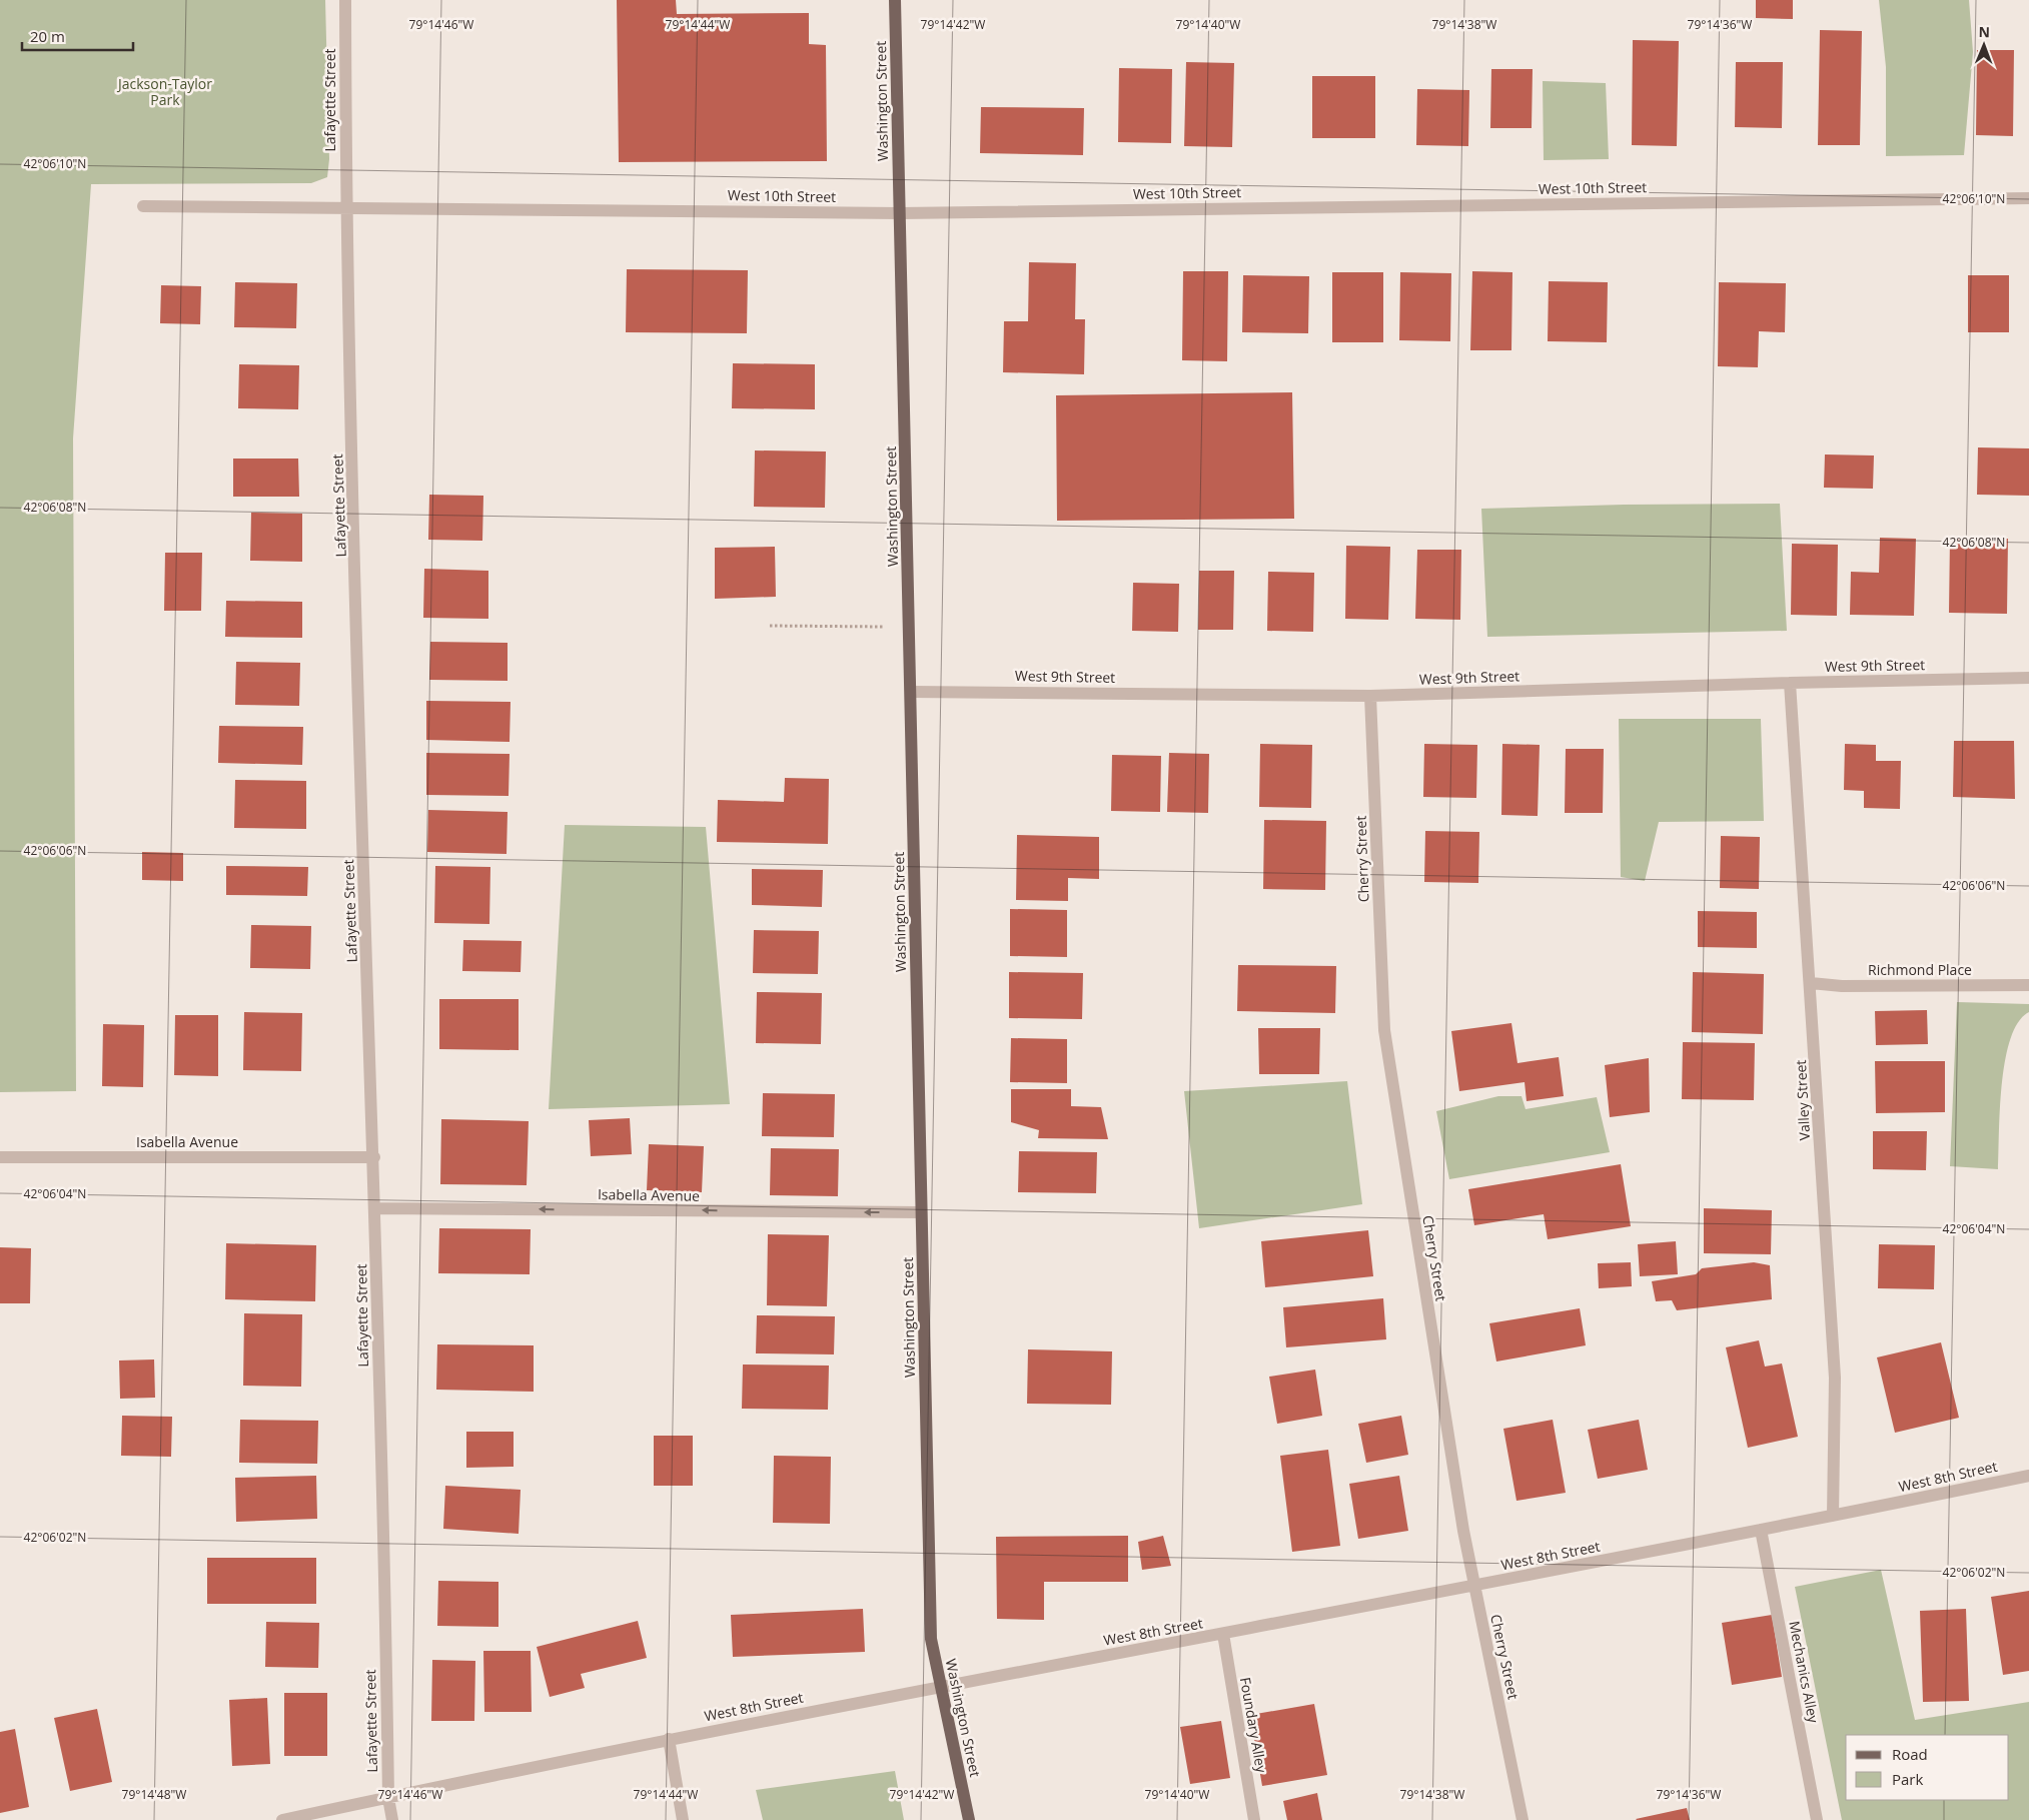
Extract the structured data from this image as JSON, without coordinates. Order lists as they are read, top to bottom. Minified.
{"streets":{"main road":["Washington Street"],"street":["Lafayette Street","West 10th Street","West 9th Street","Cherry Street","Richmond Place","Valley Street","Isabella Avenue","West 8th Street","Mechanics Alley","Foundary Alley"]},"crossings":[["Lafayette Street","West 10th Street"],["Lafayette Street","Isabella Avenue"],["Lafayette Street","West 8th Street"],["Washington Street","West 10th Street"],["Washington Street","West 9th Street"],["Washington Street","Isabella Avenue"],["Washington Street","West 8th Street"],["West 9th Street","Cherry Street"],["West 9th Street","Valley Street"],["Cherry Street","West 8th Street"],["Richmond Place","Valley Street"],["Valley Street","West 8th Street"],["West 8th Street","Mechanics Alley"],["West 8th Street","Foundary Alley"]],"one_way":["Isabella Avenue"],"parks":["Jackson-Taylor Park"],"legend":["Road","Park"],"scale_bar":"20 m","north":"top","coordinates":["79°14'46\"W","79°14'44\"W","79°14'42\"W","79°14'40\"W","79°14'38\"W","79°14'36\"W","42°06'10\"N","42°06'08\"N","42°06'06\"N","42°06'04\"N","42°06'02\"N","79°14'48\"W"]}
